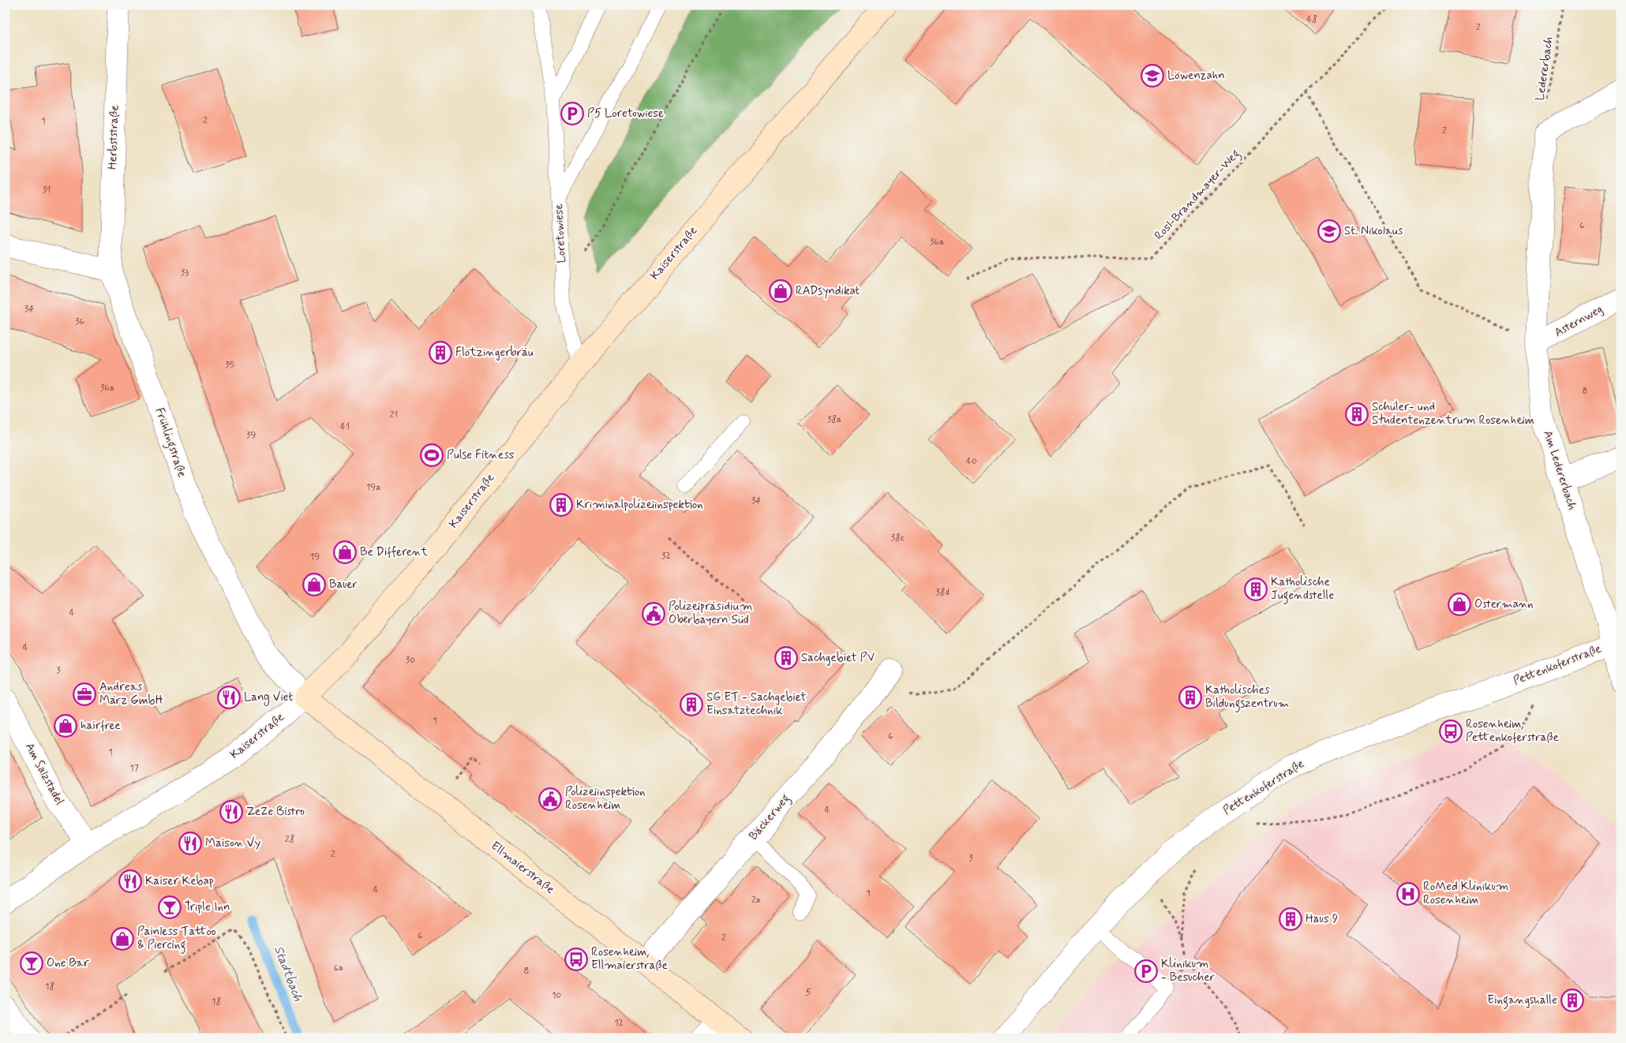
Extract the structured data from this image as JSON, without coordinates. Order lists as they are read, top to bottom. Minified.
{"streets":{"street":["Herbststraße","Kaiserstraße","Asternweg","Frühlingstraße","Am Ledererbach","Pettenkoferstraße","Am Salzstadel","Bäckerweg","Ellmaierstraße"],"lane":["Loretowiese"],"path":["Ledererbach","Rosl-Brandmayer-Weg"]},"crossings":[["Ledererbach","Am Ledererbach"],["Herbststraße","Frühlingstraße"],["Loretowiese","Kaiserstraße"],["Kaiserstraße","Frühlingstraße"],["Kaiserstraße","Am Salzstadel"],["Kaiserstraße","Ellmaierstraße"],["Asternweg","Am Ledererbach"],["Frühlingstraße","Ellmaierstraße"],["Am Ledererbach","Pettenkoferstraße"],["Bäckerweg","Ellmaierstraße"]],"water":["Stadtbach"],"places":{"school or university":["Löwenzahn","St. Nikolaus"],"parking":["P5 Loretowiese","Klinikum - Besucher"],"shop":["RADsyndikat","Be Different","Bauer","Ostermann","hairfree","Painless Tattoo & Piercing"],"building":["Flötzingerbräu","Schüler- und Studentenzentrum Rosenheim","Kriminalpolizeiinspektion","Katholische Jugendstelle","Sachgebiet PV","Katholisches Bildungszentrum","SG ET - Sachgebiet Einsatztechnik","Haus 9","Eingangshalle"],"sports":["Pulse Fitness"],"public building":["Polizeipräsidium Oberbayern Süd","Polizeiinspektion Rosenheim"],"office":["Andreas März GmbH"],"restaurant":["Lang Viet","ZeZe Bistro","Maison Vy","Kaiser Kebap"],"bus stop":["Rosenheim, Pettenkoferstraße","Rosenheim, Ellmaierstraße"],"hospital":["RoMed Klinikum Rosenheim"],"bar":["Triple Inn","One Bar"]},"house_numbers":["48","2","2","1","2","31","6","36a","33","34","36","35","36a","8","21","38a","41","39","40","19a","34","38c","32","19","38d","4","4","30","3","1","6","1","17","4","28","2","3","4","1","2a","6","2","6a","8","18","5","10","18","12"]}
